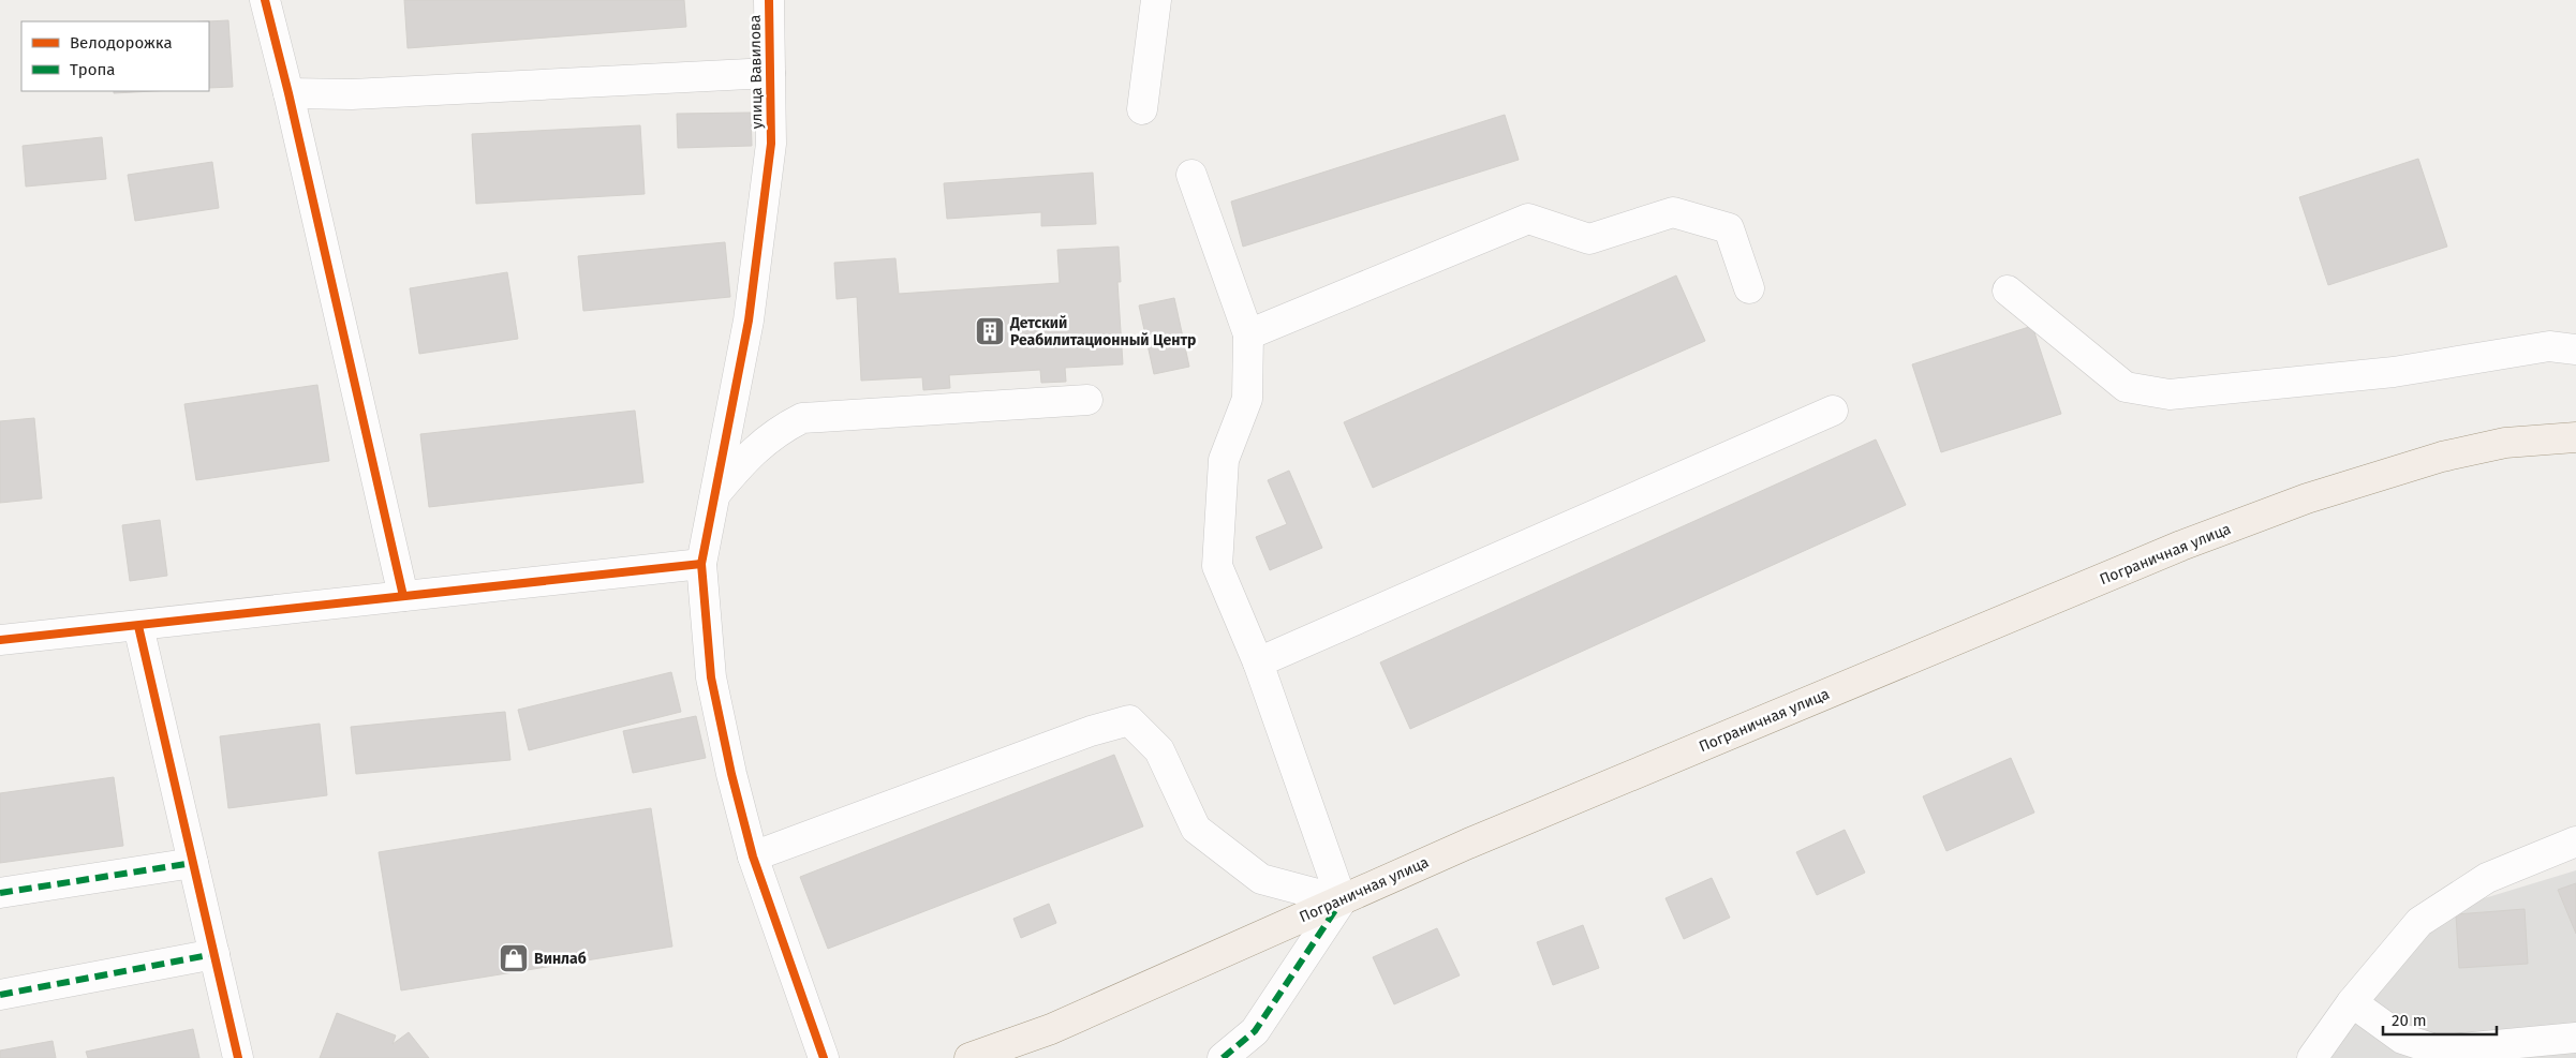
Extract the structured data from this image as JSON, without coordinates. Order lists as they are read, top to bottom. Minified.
{"streets":{"main road":["Пограничная улица"],"street":["улица Вавилова"]},"places":{"building":["Детский Реабилитационный Центр"],"shop":["Винлаб"]},"legend":["Велодорожка","Тропа"],"scale_bar":"20 m"}
